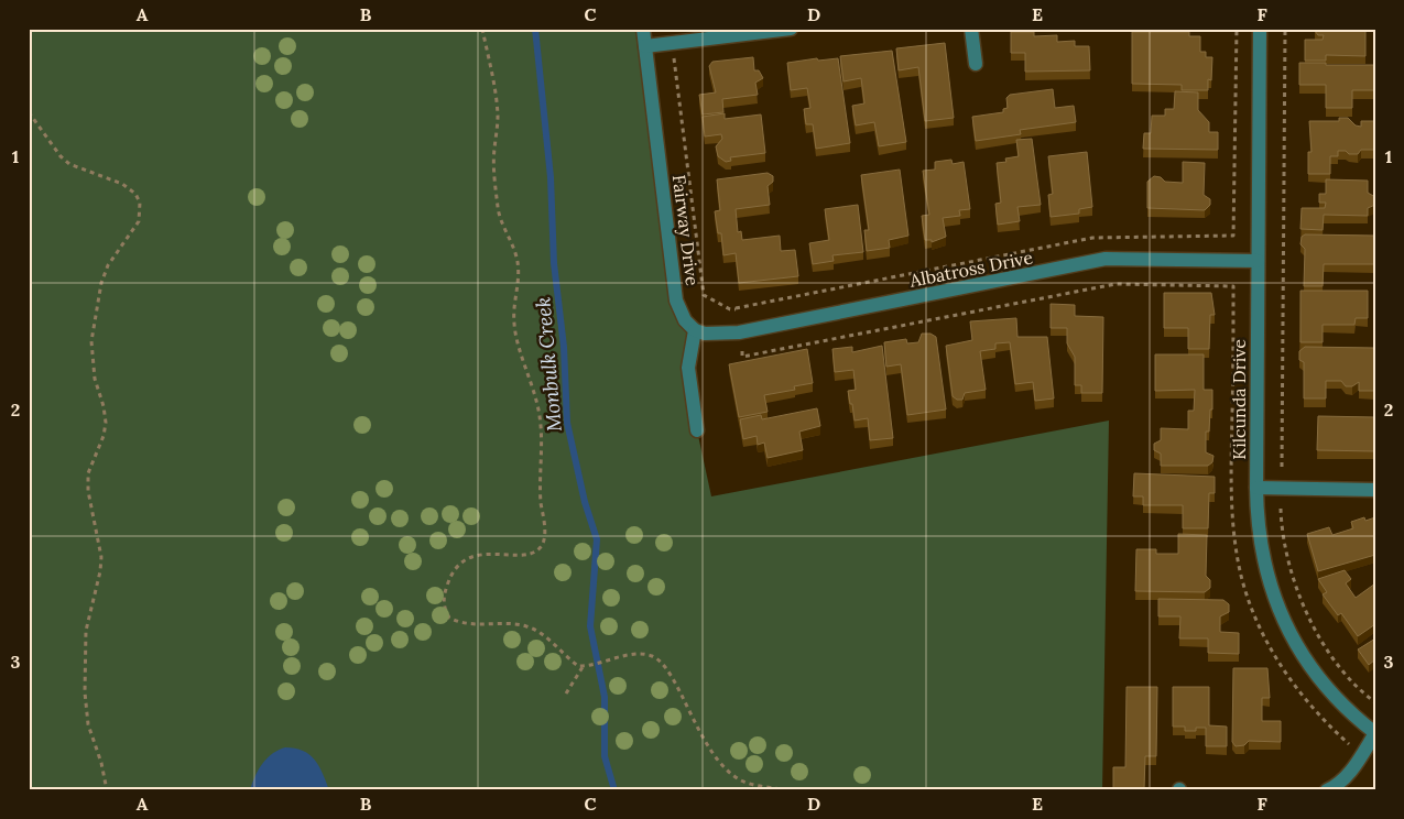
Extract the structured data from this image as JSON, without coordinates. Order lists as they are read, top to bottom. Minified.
{"streets":{"street":["Fairway Drive","Albatross Drive","Kilcunda Drive"]},"crossings":[["Fairway Drive","Albatross Drive"],["Albatross Drive","Kilcunda Drive"]],"water":["Monbulk Creek"],"grid":{"columns":["A","B","C","D","E","F"],"rows":["1","2","3"]}}
